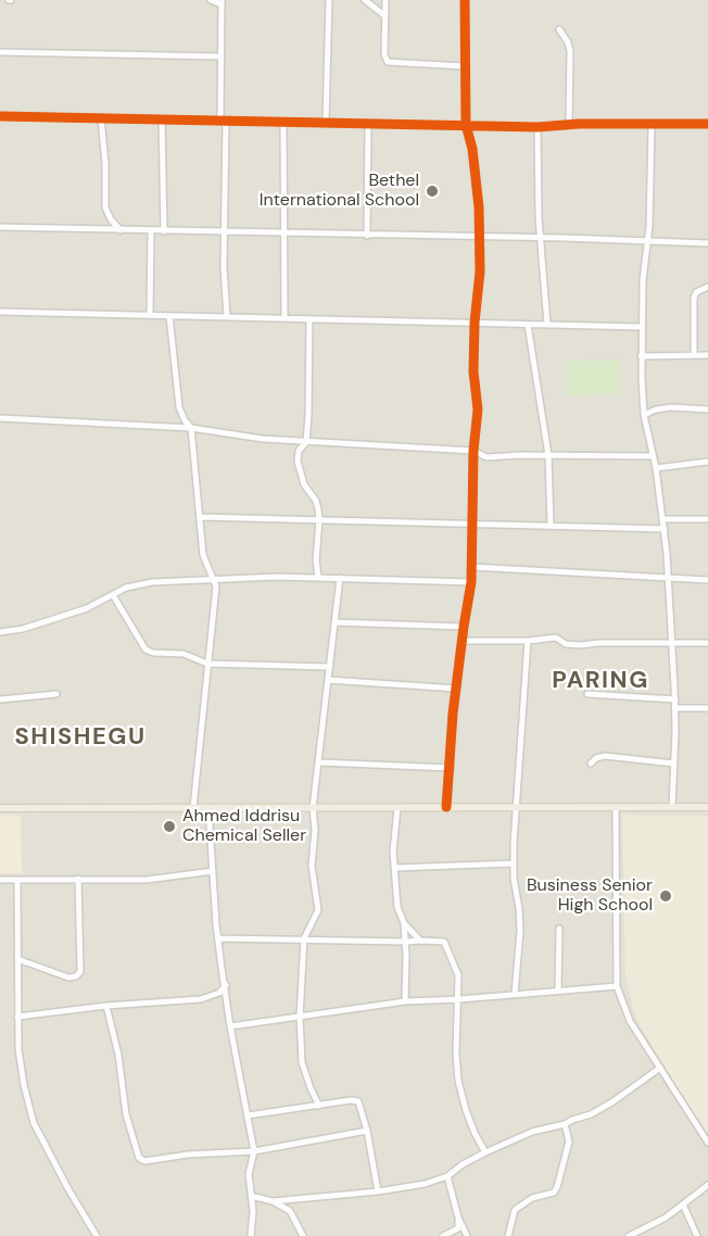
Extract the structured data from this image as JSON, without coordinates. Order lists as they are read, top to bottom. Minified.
{"districts":["PARING","SHISHEGU"],"places":["Bethel International School","Ahmed Iddrisu Chemical Seller","Business Senior High School"]}
